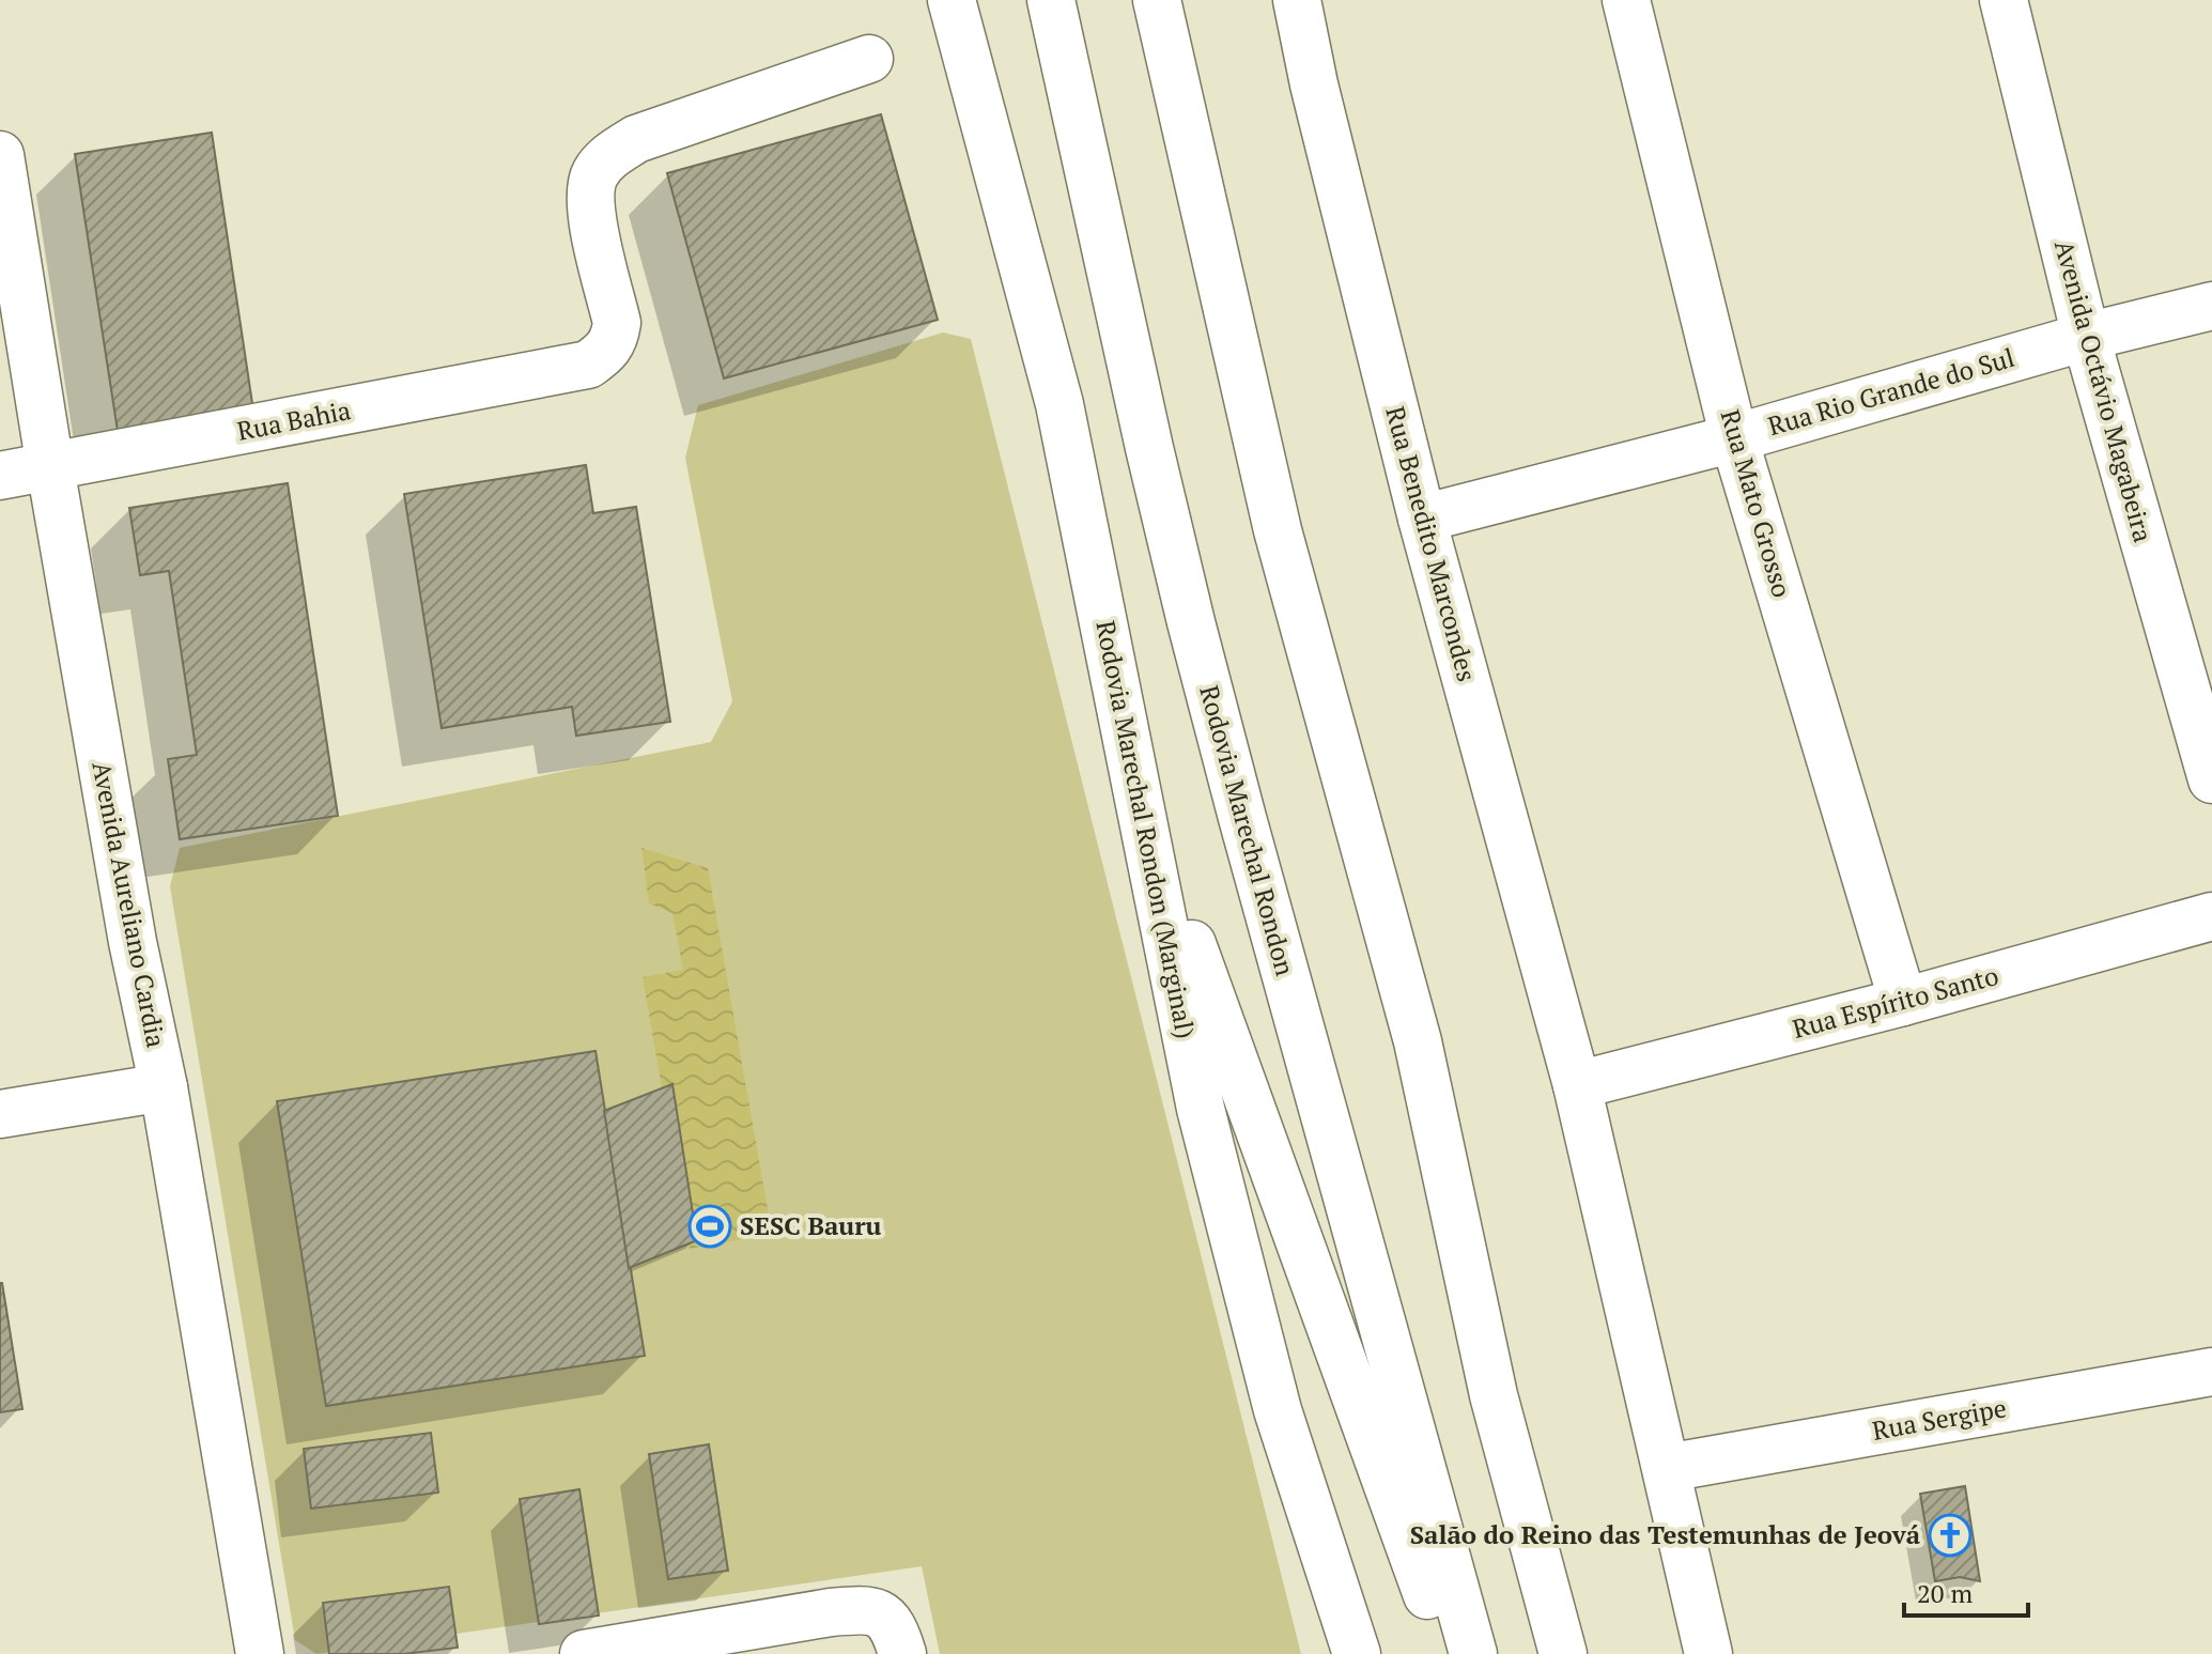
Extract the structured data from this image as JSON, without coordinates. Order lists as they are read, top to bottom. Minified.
{"streets":{"main road":["Avenida Octávio Magabeira","Rua Rio Grande do Sul","Rua Bahia","Rua Mato Grosso","Rua Benedito Marcondes","Rodovia Marechal Rondon (Marginal)","Rodovia Marechal Rondon","Avenida Aureliano Cardia","Rua Espírito Santo","Rua Sergipe"]},"crossings":[["Avenida Octávio Magabeira","Rua Rio Grande do Sul"],["Rua Rio Grande do Sul","Rua Mato Grosso"],["Rua Rio Grande do Sul","Rua Benedito Marcondes"],["Rua Bahia","Avenida Aureliano Cardia"],["Rua Mato Grosso","Rua Espírito Santo"],["Rua Benedito Marcondes","Rua Espírito Santo"],["Rua Benedito Marcondes","Rua Sergipe"]],"places":{"sports":["SESC Bauru"],"church":["Salão do Reino das Testemunhas de Jeová"]},"scale_bar":"20 m"}
